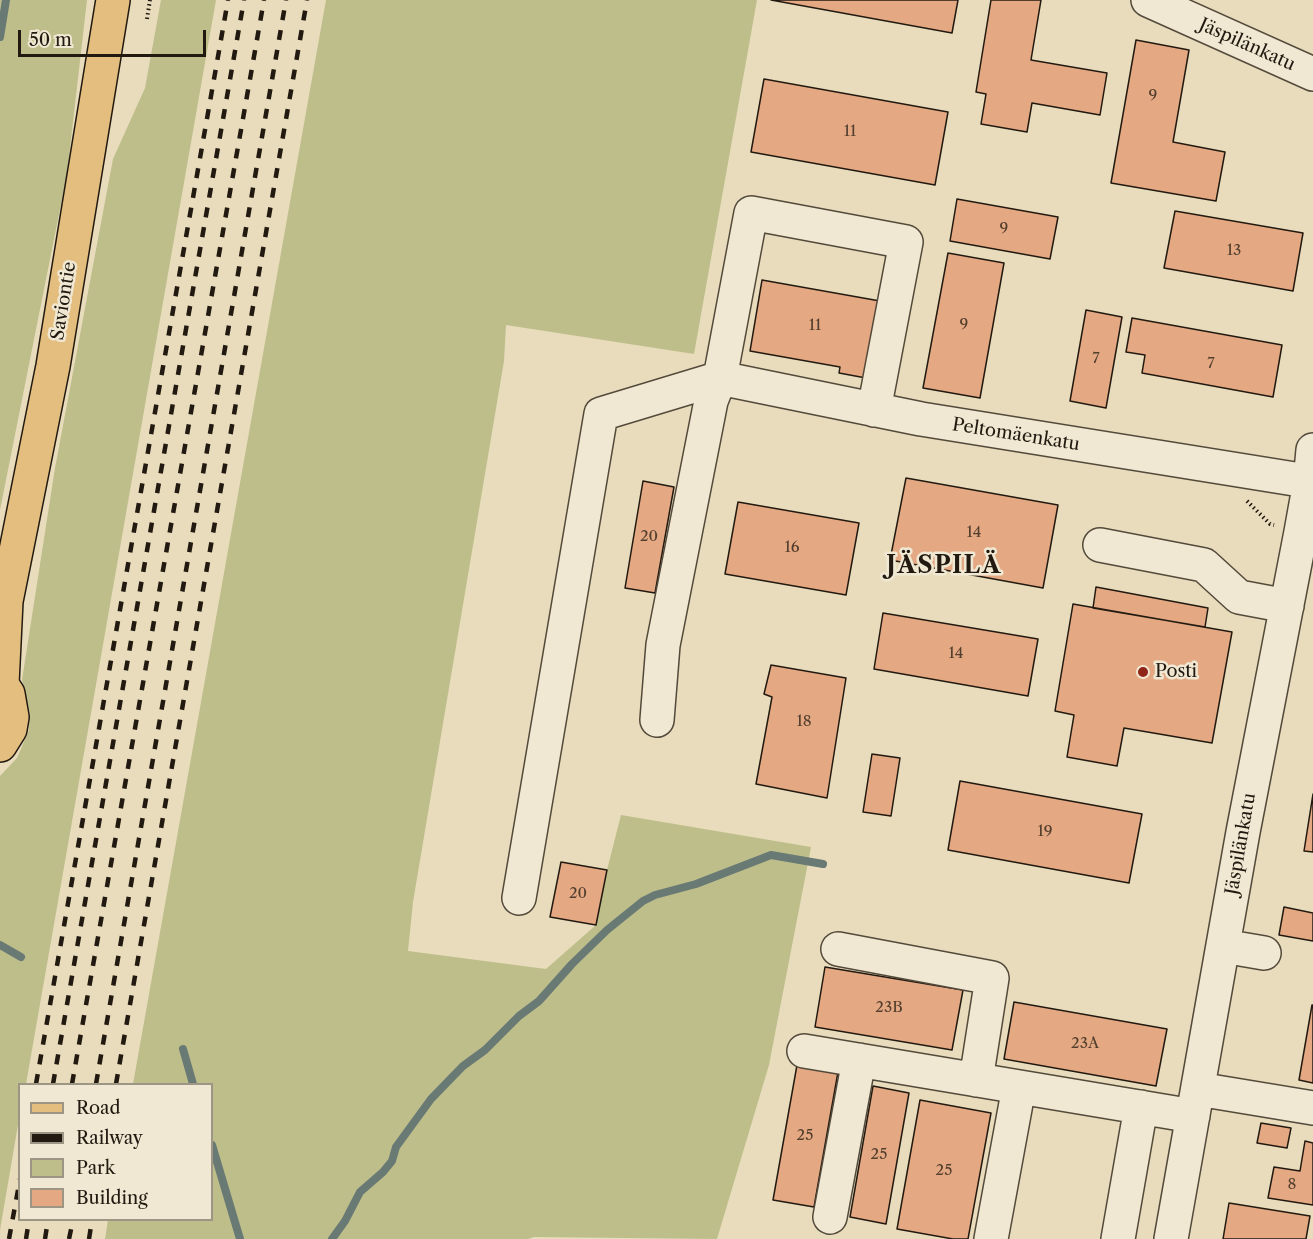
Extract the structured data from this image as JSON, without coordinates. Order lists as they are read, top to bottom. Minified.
{"streets":{"main road":["Saviontie"],"street":["Jäspilänkatu","Peltomäenkatu"]},"crossings":[["Jäspilänkatu","Peltomäenkatu"]],"districts":["JÄSPILÄ"],"places":["Posti"],"house_numbers":["9","11","9","13","9","11","7","7","14","20","16","14","18","19","20","23B","23A","25","25","25","8"],"legend":["Road","Railway","Park","Building"],"scale_bar":"50 m"}
